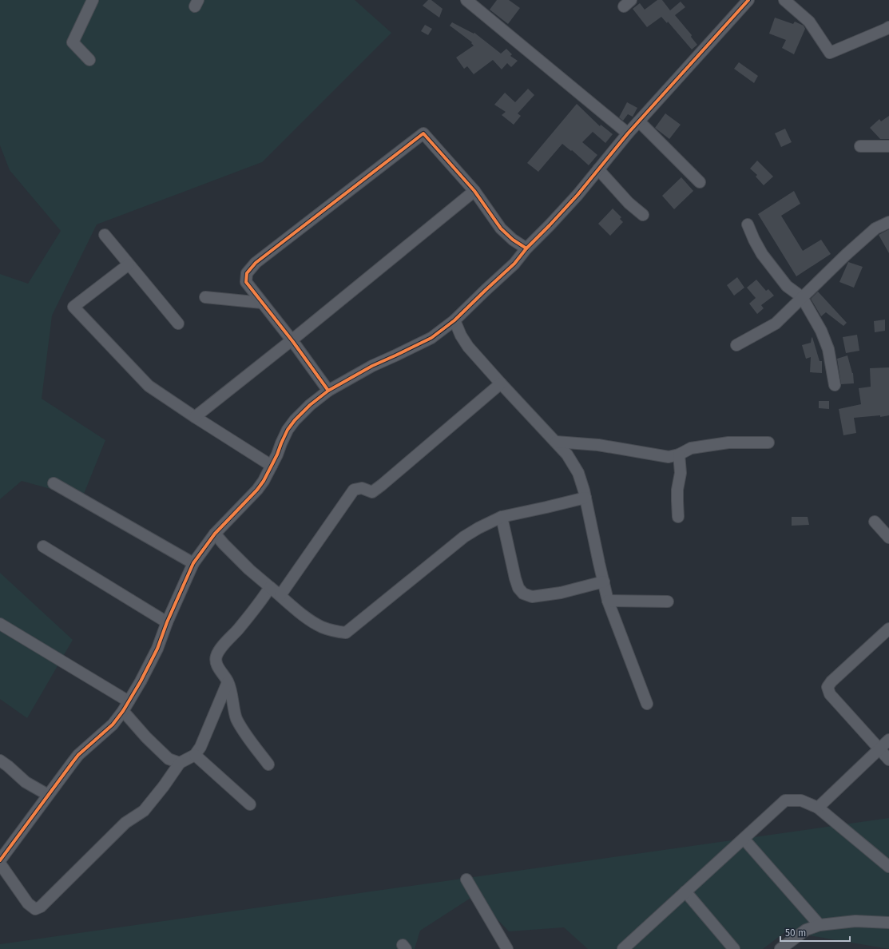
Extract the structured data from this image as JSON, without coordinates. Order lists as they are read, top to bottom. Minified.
{"scale_bar":"50 m"}
